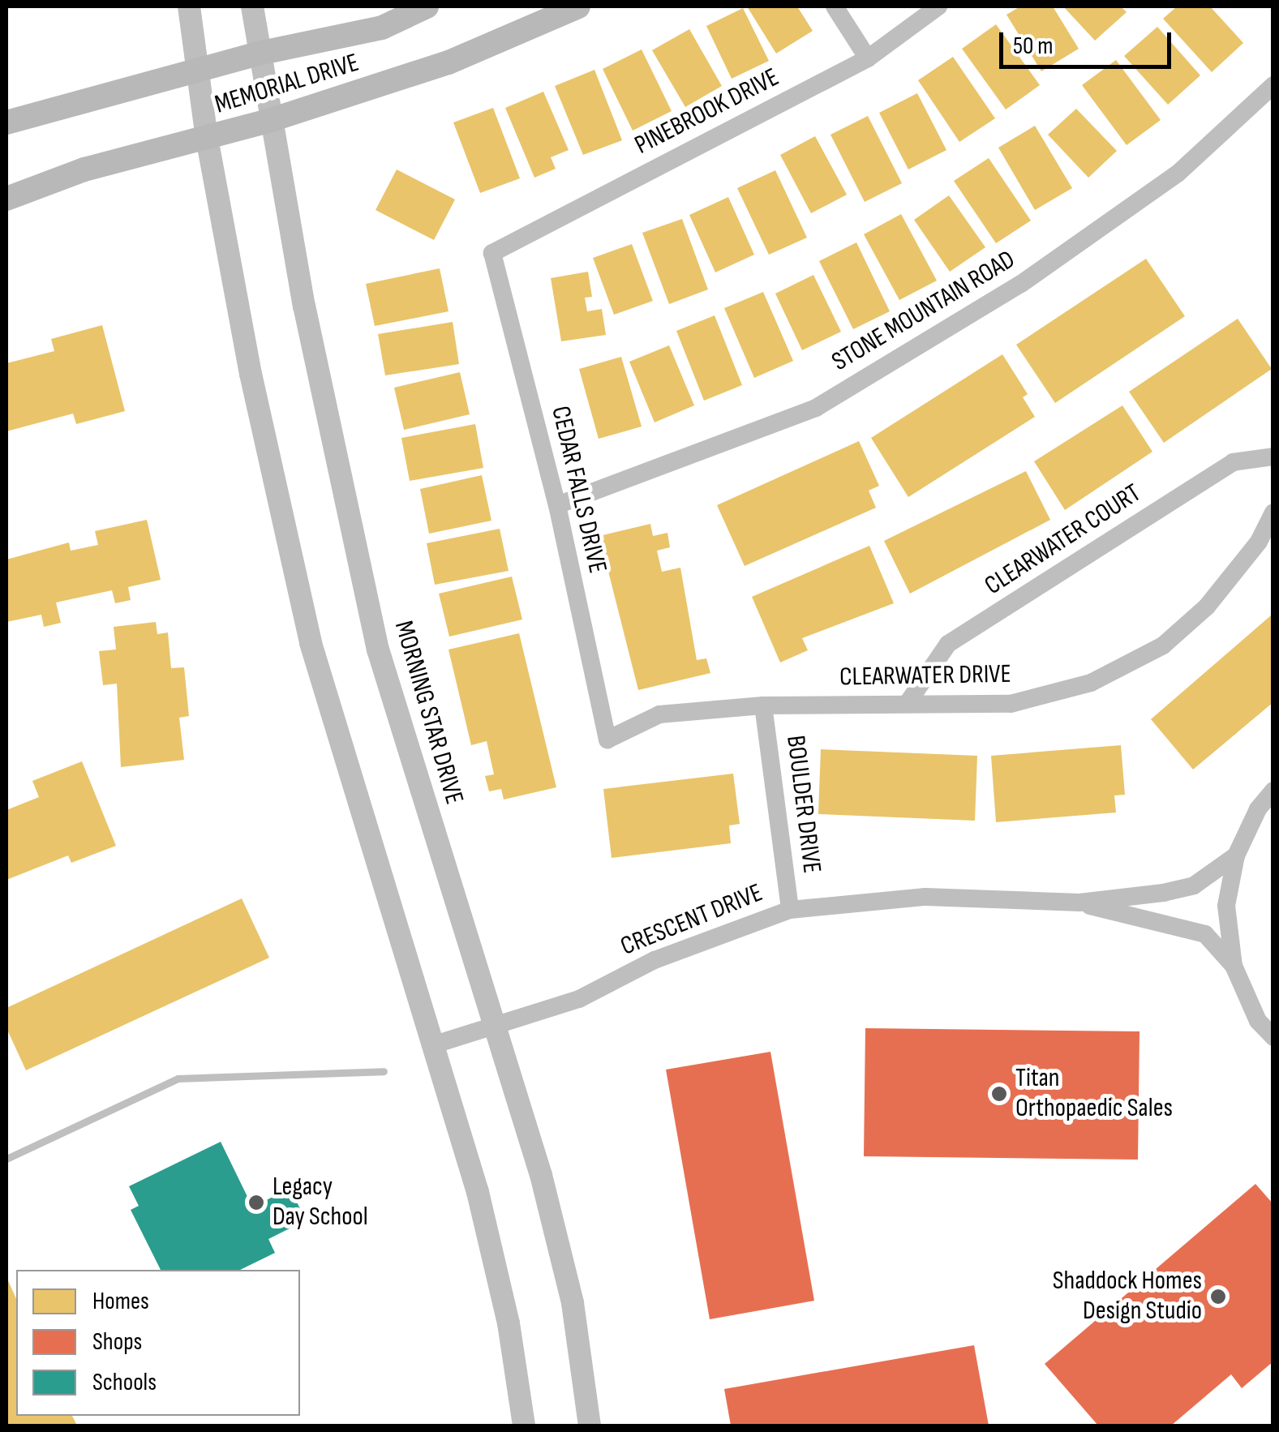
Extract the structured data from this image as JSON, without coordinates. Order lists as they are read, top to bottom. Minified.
{"streets":{"main road":["MEMORIAL DRIVE"],"street":["PINEBROOK DRIVE","STONE MOUNTAIN ROAD","CEDAR FALLS DRIVE","CLEARWATER COURT","CLEARWATER DRIVE","MORNING STAR DRIVE","BOULDER DRIVE","CRESCENT DRIVE"]},"crossings":[["MEMORIAL DRIVE","MORNING STAR DRIVE"],["PINEBROOK DRIVE","CEDAR FALLS DRIVE"],["STONE MOUNTAIN ROAD","CEDAR FALLS DRIVE"],["CEDAR FALLS DRIVE","CLEARWATER DRIVE"],["CLEARWATER COURT","CLEARWATER DRIVE"],["CLEARWATER DRIVE","BOULDER DRIVE"],["MORNING STAR DRIVE","CRESCENT DRIVE"],["BOULDER DRIVE","CRESCENT DRIVE"]],"places":["Titan Orthopaedic Sales","Legacy Day School","Shaddock Homes Design Studio"],"legend":["Homes","Shops","Schools"],"scale_bar":"50 m"}
